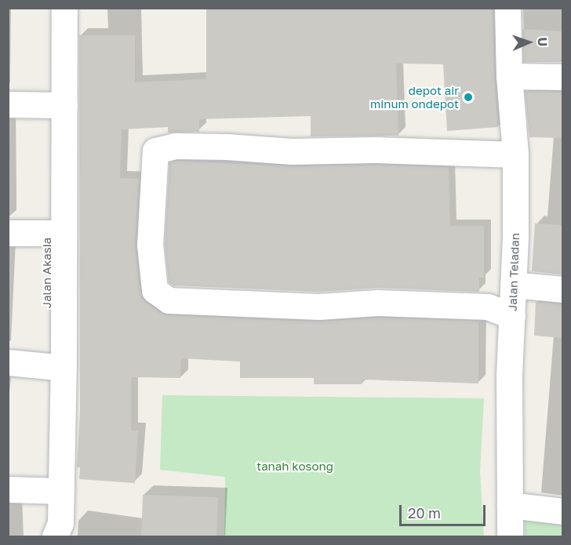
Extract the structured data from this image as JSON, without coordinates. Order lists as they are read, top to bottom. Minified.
{"streets":{"street":["Jalan Teladan","Jalan Akasia"]},"parks":["tanah kosong"],"places":["depot air minum ondepot"],"scale_bar":"20 m","north":"right"}
